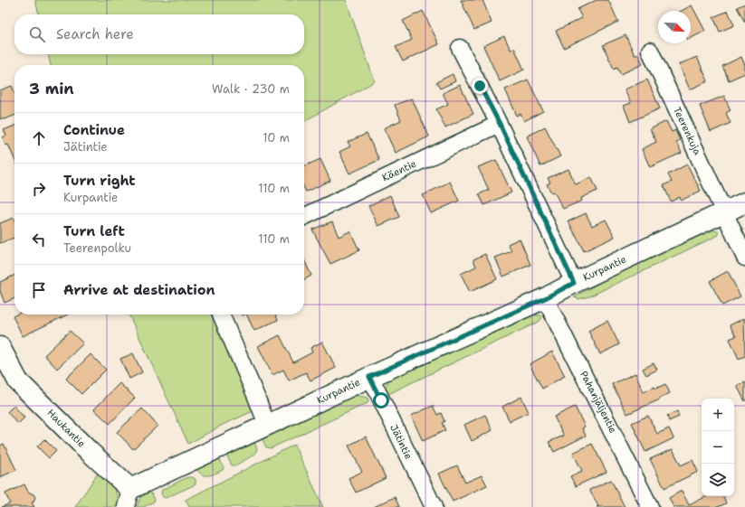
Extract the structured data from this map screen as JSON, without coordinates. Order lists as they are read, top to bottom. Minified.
{"streets":{"street":["Teerenkuja","Käentie","Kurpantie","Pahanjäljentie","Haukantie","Jätintie"]},"crossings":[["Teerenkuja","Kurpantie"],["Kurpantie","Pahanjäljentie"],["Kurpantie","Haukantie"],["Kurpantie","Jätintie"]],"north":"bottom right","page":{"search":"Search here","heading":["3 min","Walk · 230 m"],"list":[["Continue","Jätintie","10 m"],["Turn right","Kurpantie","110 m"],["Turn left","Teerenpolku","110 m"],"Arrive at destination"],"map_buttons":["+","−"]}}
